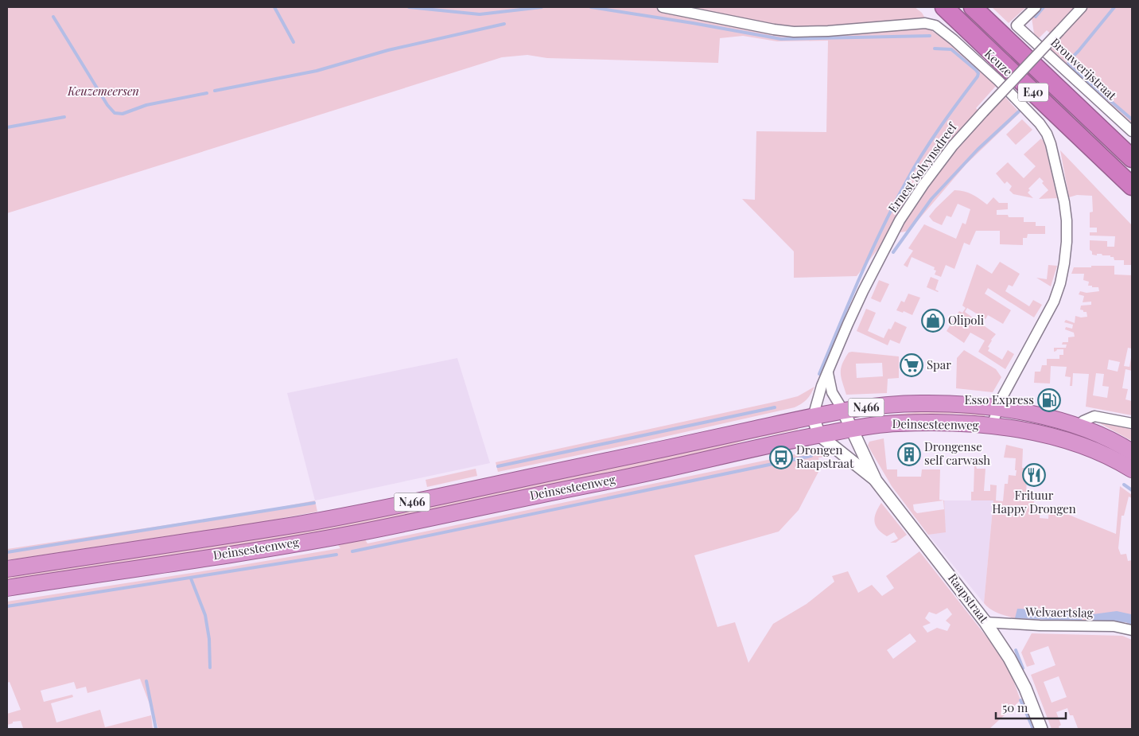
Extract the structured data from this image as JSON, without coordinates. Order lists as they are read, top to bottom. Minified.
{"streets":{"highway":["E40","N466","Deinsesteenweg"],"street":["Keuze","Brouwerijstraat","Ernest Solvynsdreef","Raapstraat","Welvaertslag"]},"crossings":[["Keuze","Deinsesteenweg"],["Ernest Solvynsdreef","Deinsesteenweg"],["Deinsesteenweg","Raapstraat"],["Raapstraat","Welvaertslag"]],"parks":["Keuzemeersen"],"places":{"shop":["Olipoli"],"supermarket":["Spar"],"fuel station":["Esso Express"],"building":["Drongense self carwash"],"bus stop":["Drongen Raapstraat"],"restaurant":["Frituur Happy Drongen"]},"scale_bar":"50 m"}
